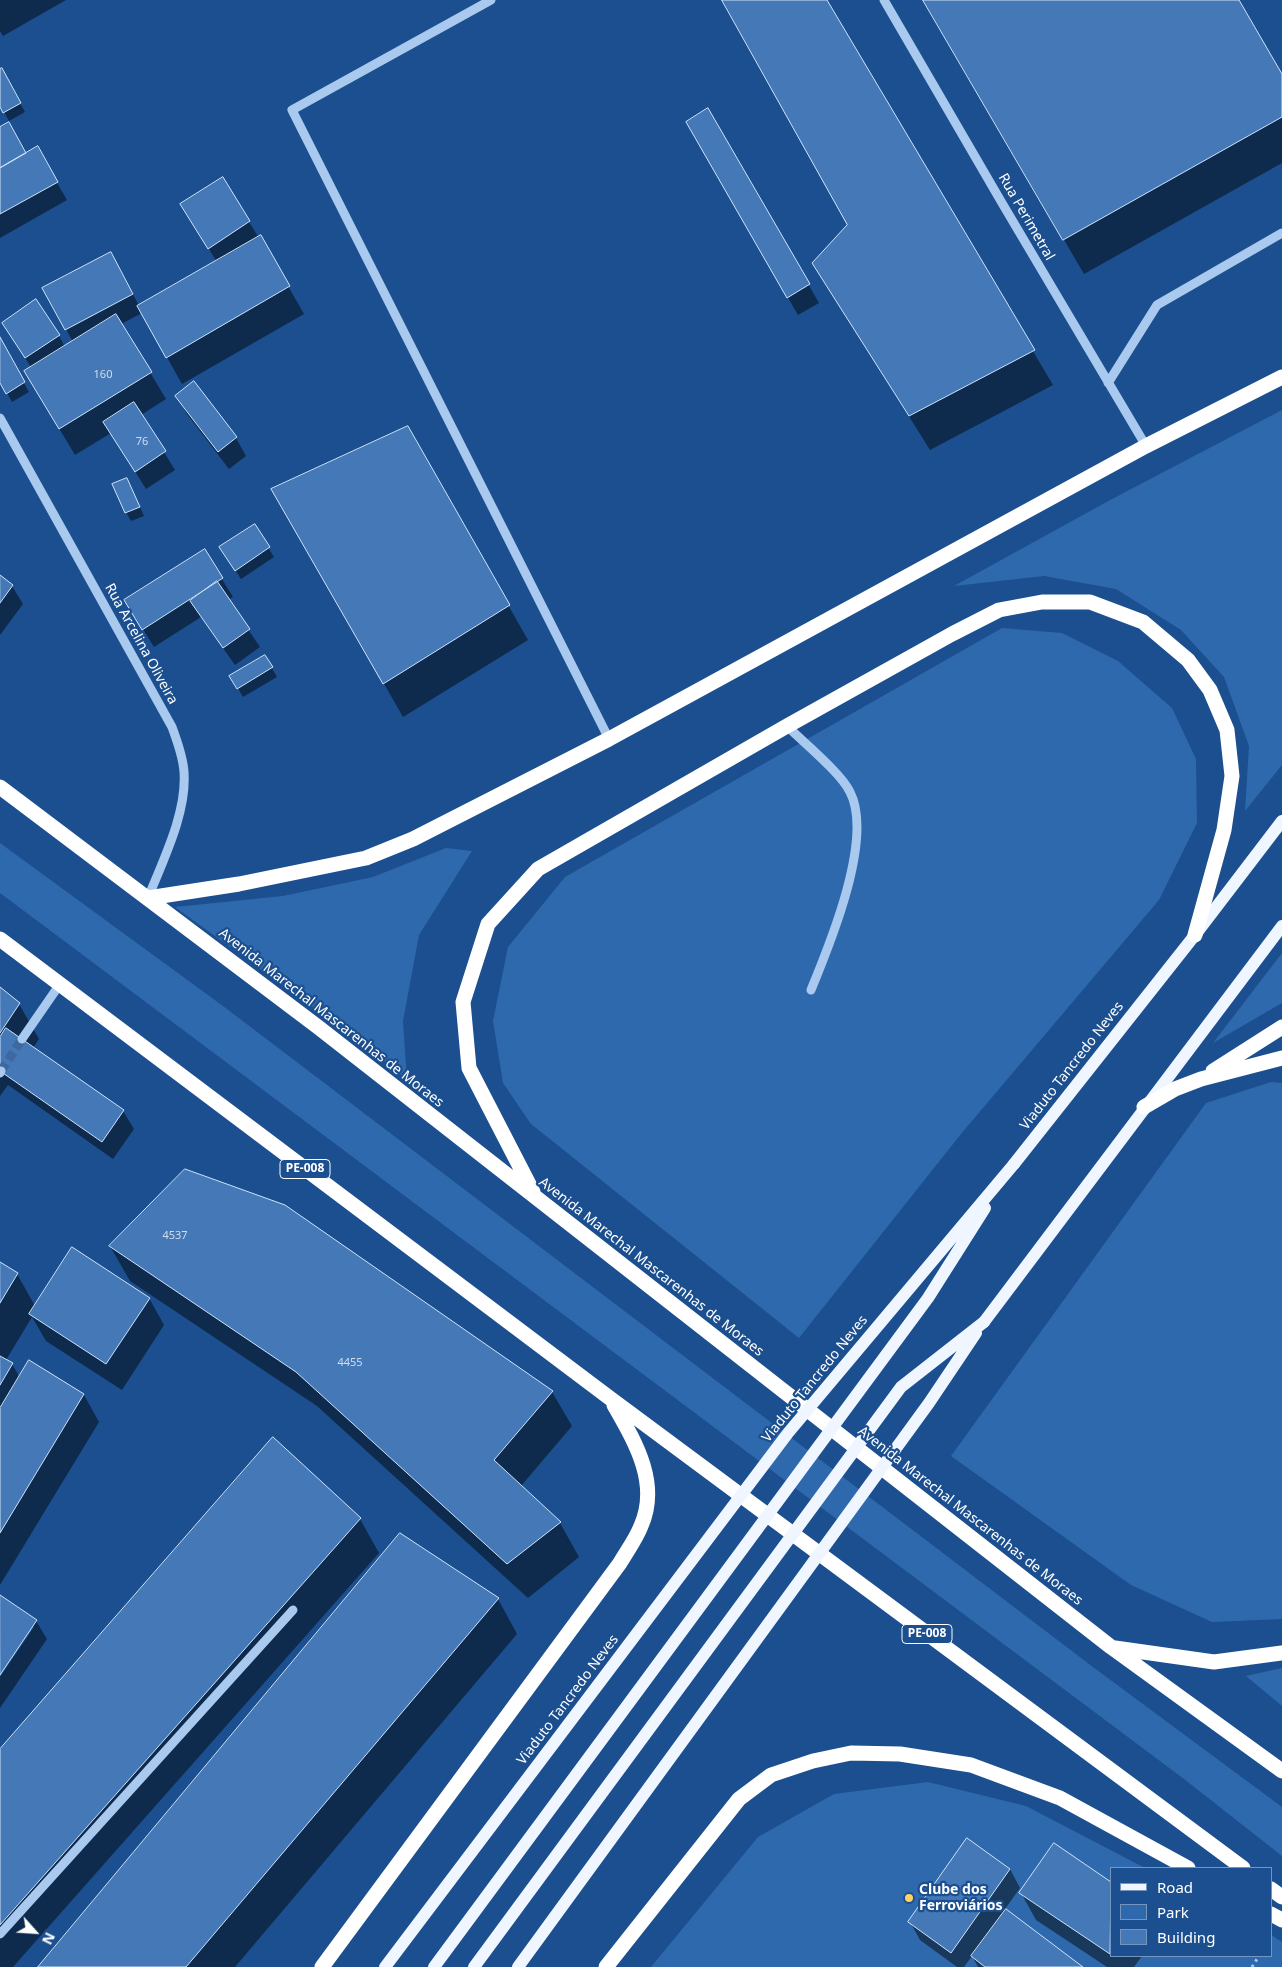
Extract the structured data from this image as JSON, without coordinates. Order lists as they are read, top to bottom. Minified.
{"streets":{"highway":["Avenida Marechal Mascarenhas de Moraes","PE-008"],"main road":["Viaduto Tancredo Neves"],"street":["Rua Perimetral","Rua Arcelina Oliveira"]},"crossings":[["Rua Arcelina Oliveira","Avenida Marechal Mascarenhas de Moraes"]],"places":["Clube dos Ferroviários"],"house_numbers":["160","76","4537","4455"],"legend":["Road","Park","Building"],"north":"bottom right"}
